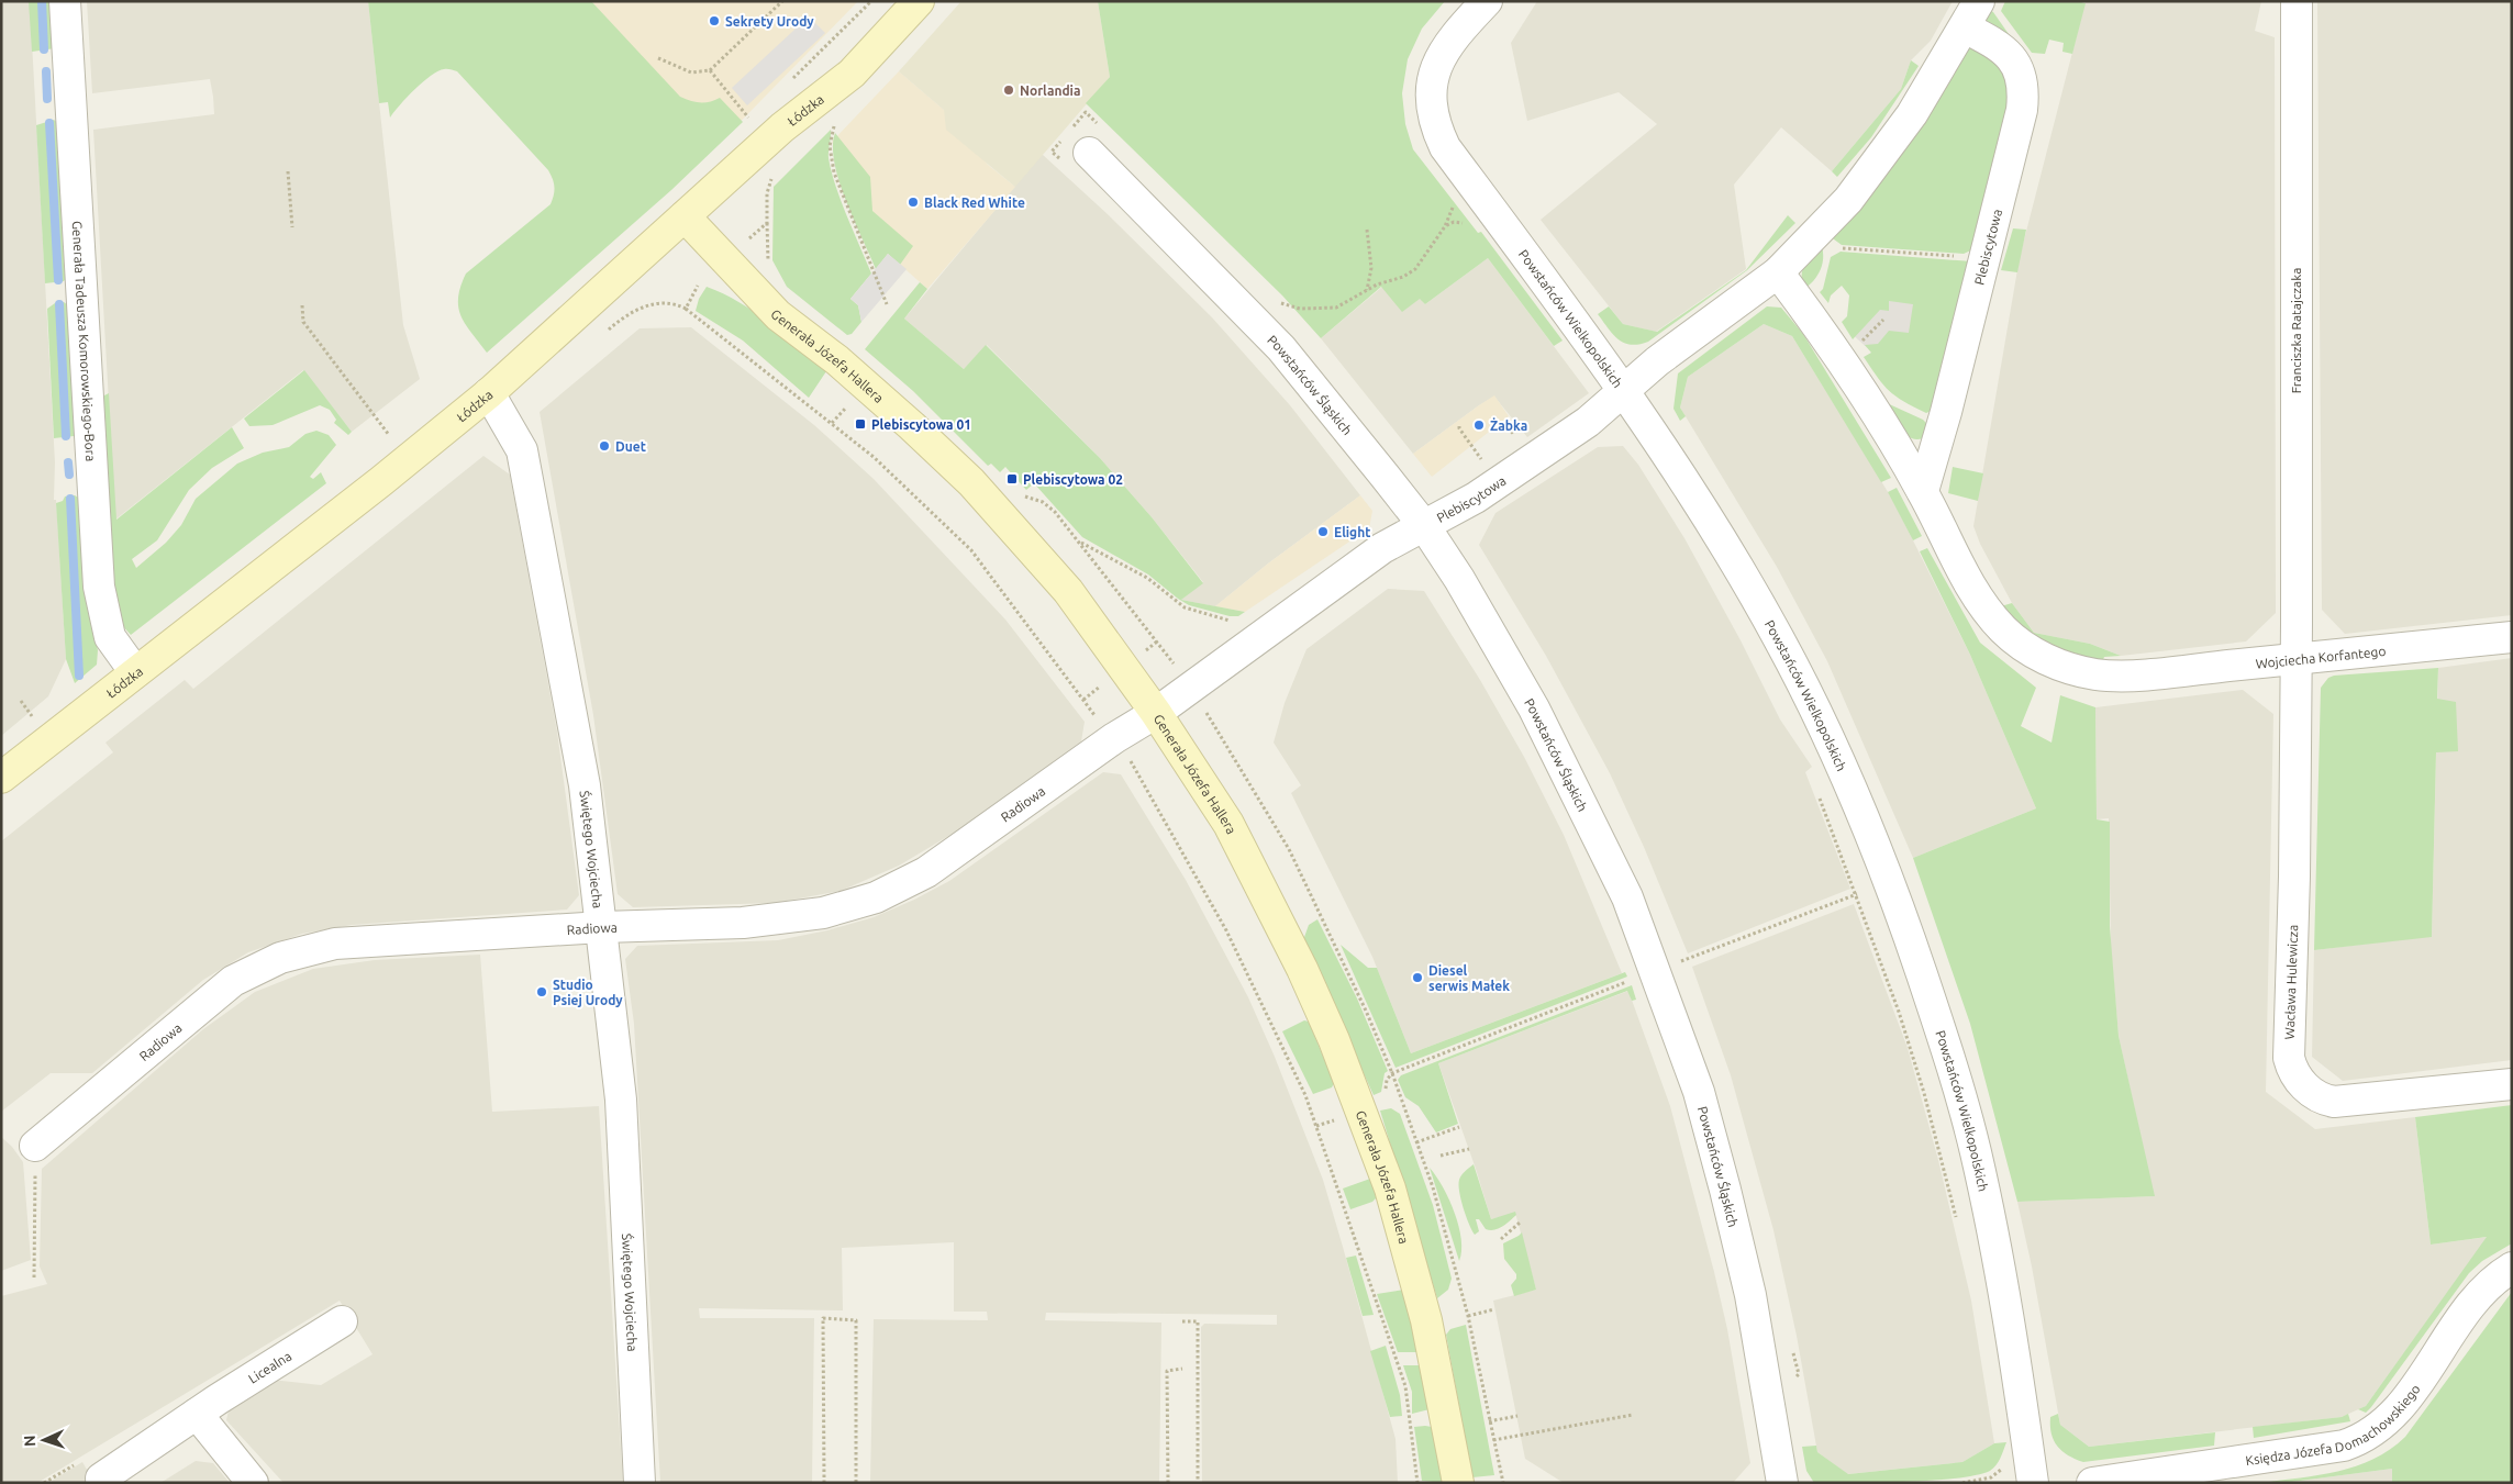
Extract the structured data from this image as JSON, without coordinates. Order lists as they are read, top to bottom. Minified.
{"streets":{"street":["Łódzka","Plebiscytowa","Powstańców Wielkopolskich","Franciszka Ratajczaka","Generała Tadeusza Komorowskiego-Bora","Generała Józefa Hallera","Powstańców Śląskich","Wojciecha Korfantego","Radiowa","Świętego Wojciecha","Wacława Hulewicza","Licealna","Księdza Józefa Domachowskiego"]},"crossings":[["Łódzka","Generała Tadeusza Komorowskiego-Bora"],["Łódzka","Generała Józefa Hallera"],["Łódzka","Świętego Wojciecha"],["Plebiscytowa","Powstańców Wielkopolskich"],["Plebiscytowa","Generała Józefa Hallera"],["Plebiscytowa","Powstańców Śląskich"],["Plebiscytowa","Wojciecha Korfantego"],["Plebiscytowa","Radiowa"],["Franciszka Ratajczaka","Wojciecha Korfantego"],["Franciszka Ratajczaka","Wacława Hulewicza"],["Generała Józefa Hallera","Radiowa"],["Wojciecha Korfantego","Wacława Hulewicza"],["Radiowa","Świętego Wojciecha"]],"places":{"other":["Sekrety Urody","Norlandia","Black Red White","Żabka","Duet","Elight","Diesel serwis Małek","Studio Psiej Urody"],"transit":["Plebiscytowa 01","Plebiscytowa 02"]},"north":"left"}
